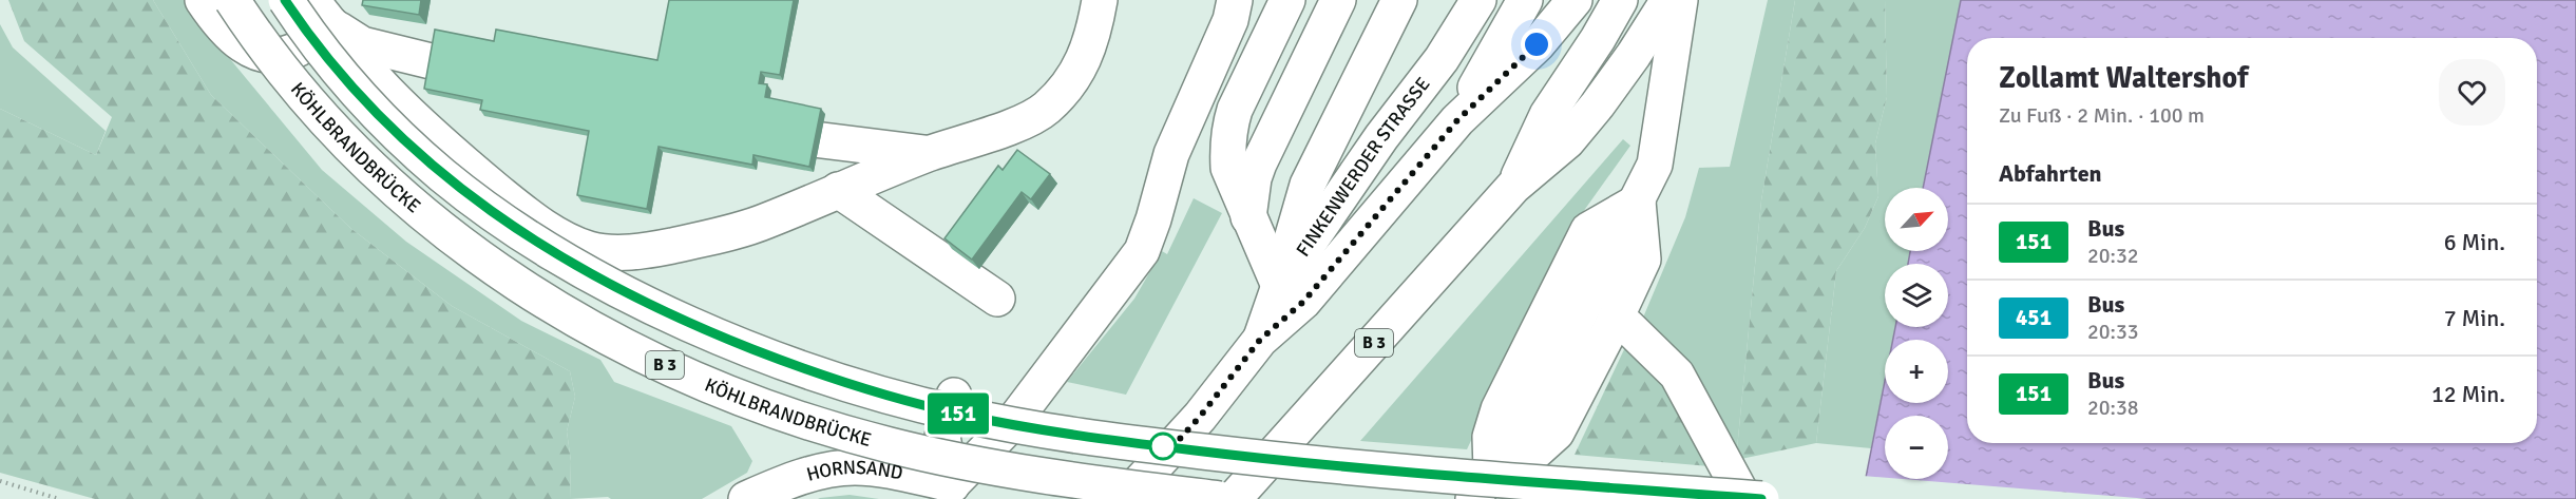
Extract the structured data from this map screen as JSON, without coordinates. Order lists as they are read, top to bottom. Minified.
{"streets":{"main road":["KÖHLBRANDBRÜCKE","FINKENWERDER STRASSE","B 3","HORNSAND"]},"lines":["bus line 151"],"north":"top right","page":{"on_map":"151","heading":[["Zollamt Waltershof","Zu Fuß · 2 Min. · 100 m"],"Abfahrten"],"map_buttons":["+","−"],"list":[{"mark":"151","name":"Bus","note":"20:32","value":"6 Min."},{"mark":"451","name":"Bus","note":"20:33","value":"7 Min."},{"mark":"151","name":"Bus","note":"20:38","value":"12 Min."}]}}
